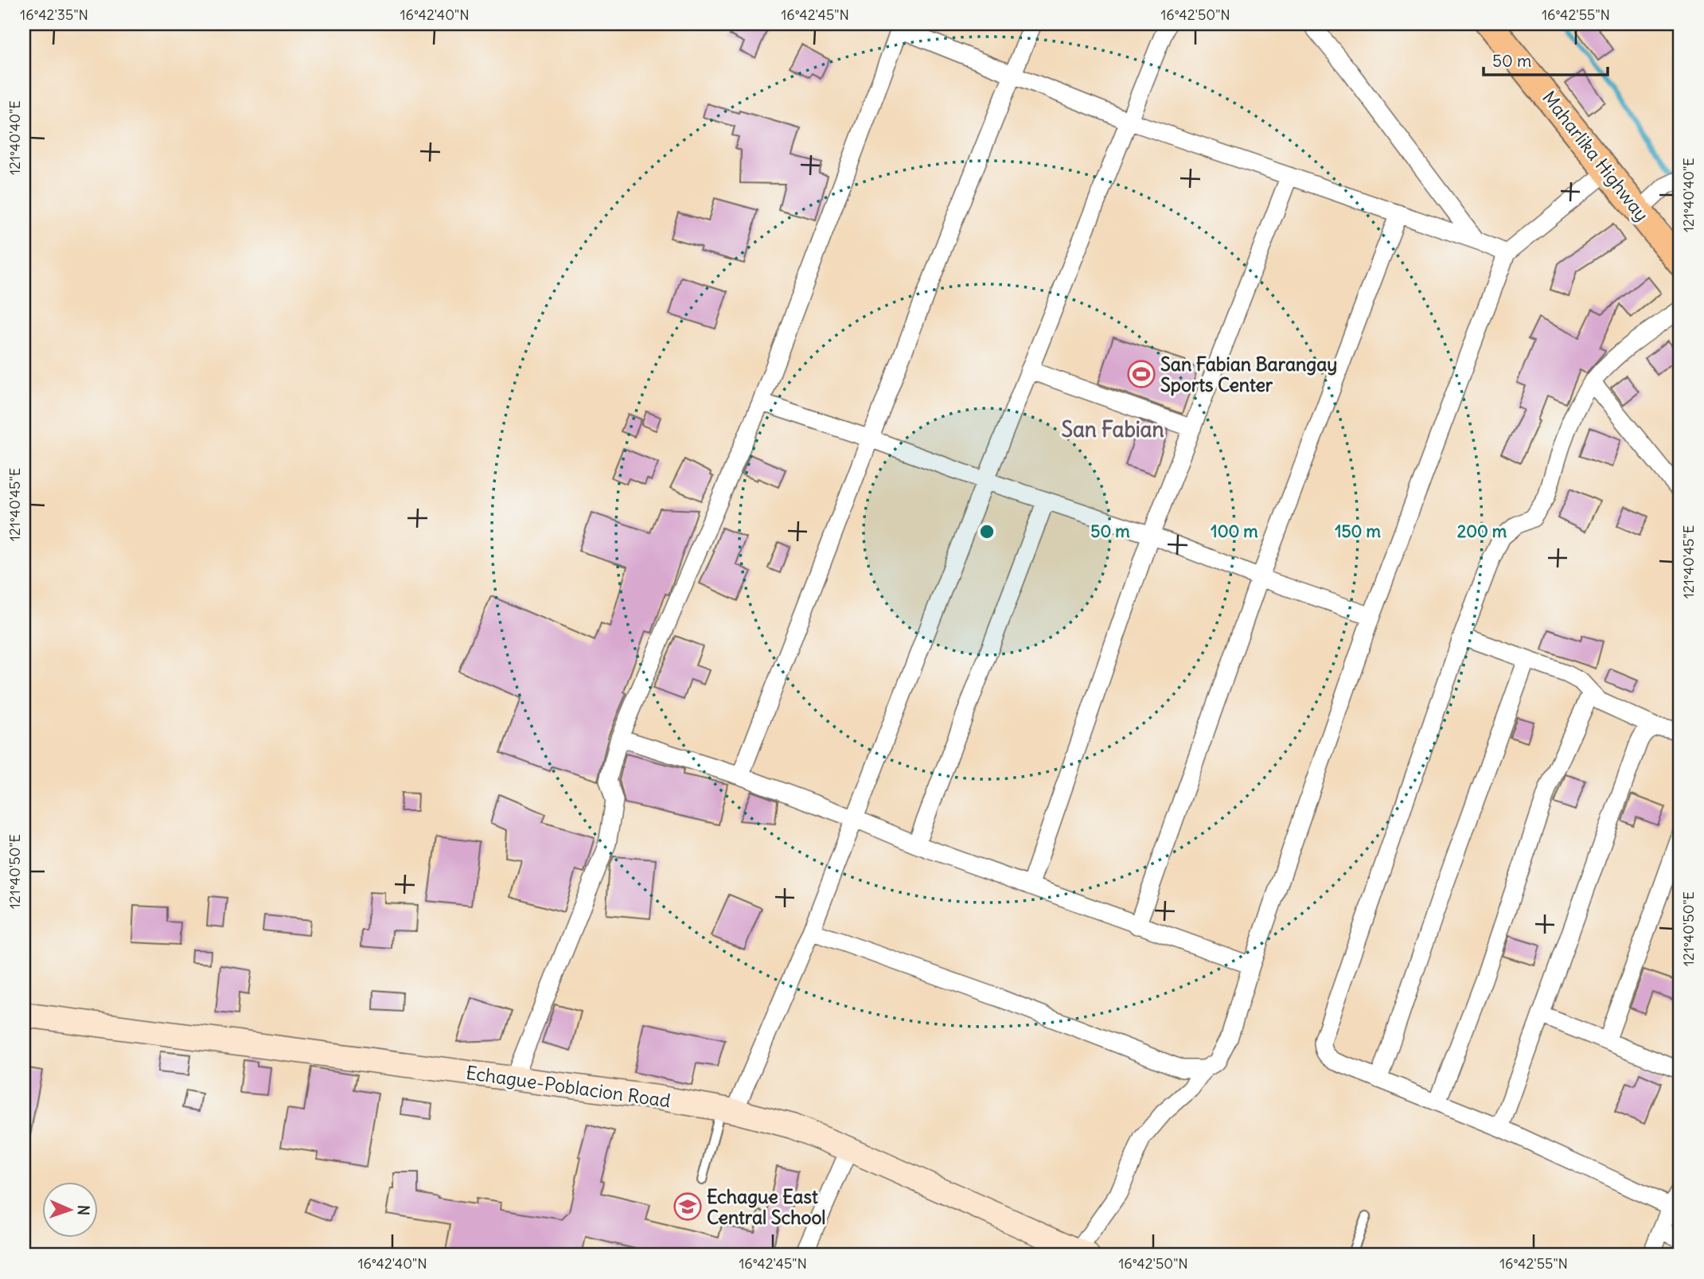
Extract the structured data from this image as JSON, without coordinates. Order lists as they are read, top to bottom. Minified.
{"streets":{"highway":["Maharlika Highway"],"main road":["Echague-Poblacion Road"]},"districts":["San Fabian"],"places":{"sports":["San Fabian Barangay Sports Center"],"school or university":["Echague East Central School"]},"scale_bar":"50 m","north":"right","coordinates":["16°42'35\"N","16°42'40\"N","16°42'45\"N","16°42'50\"N","16°42'55\"N","121°40'40\"E","121°40'45\"E","121°40'50\"E"],"rings":["50 m","100 m","150 m","200 m"]}
